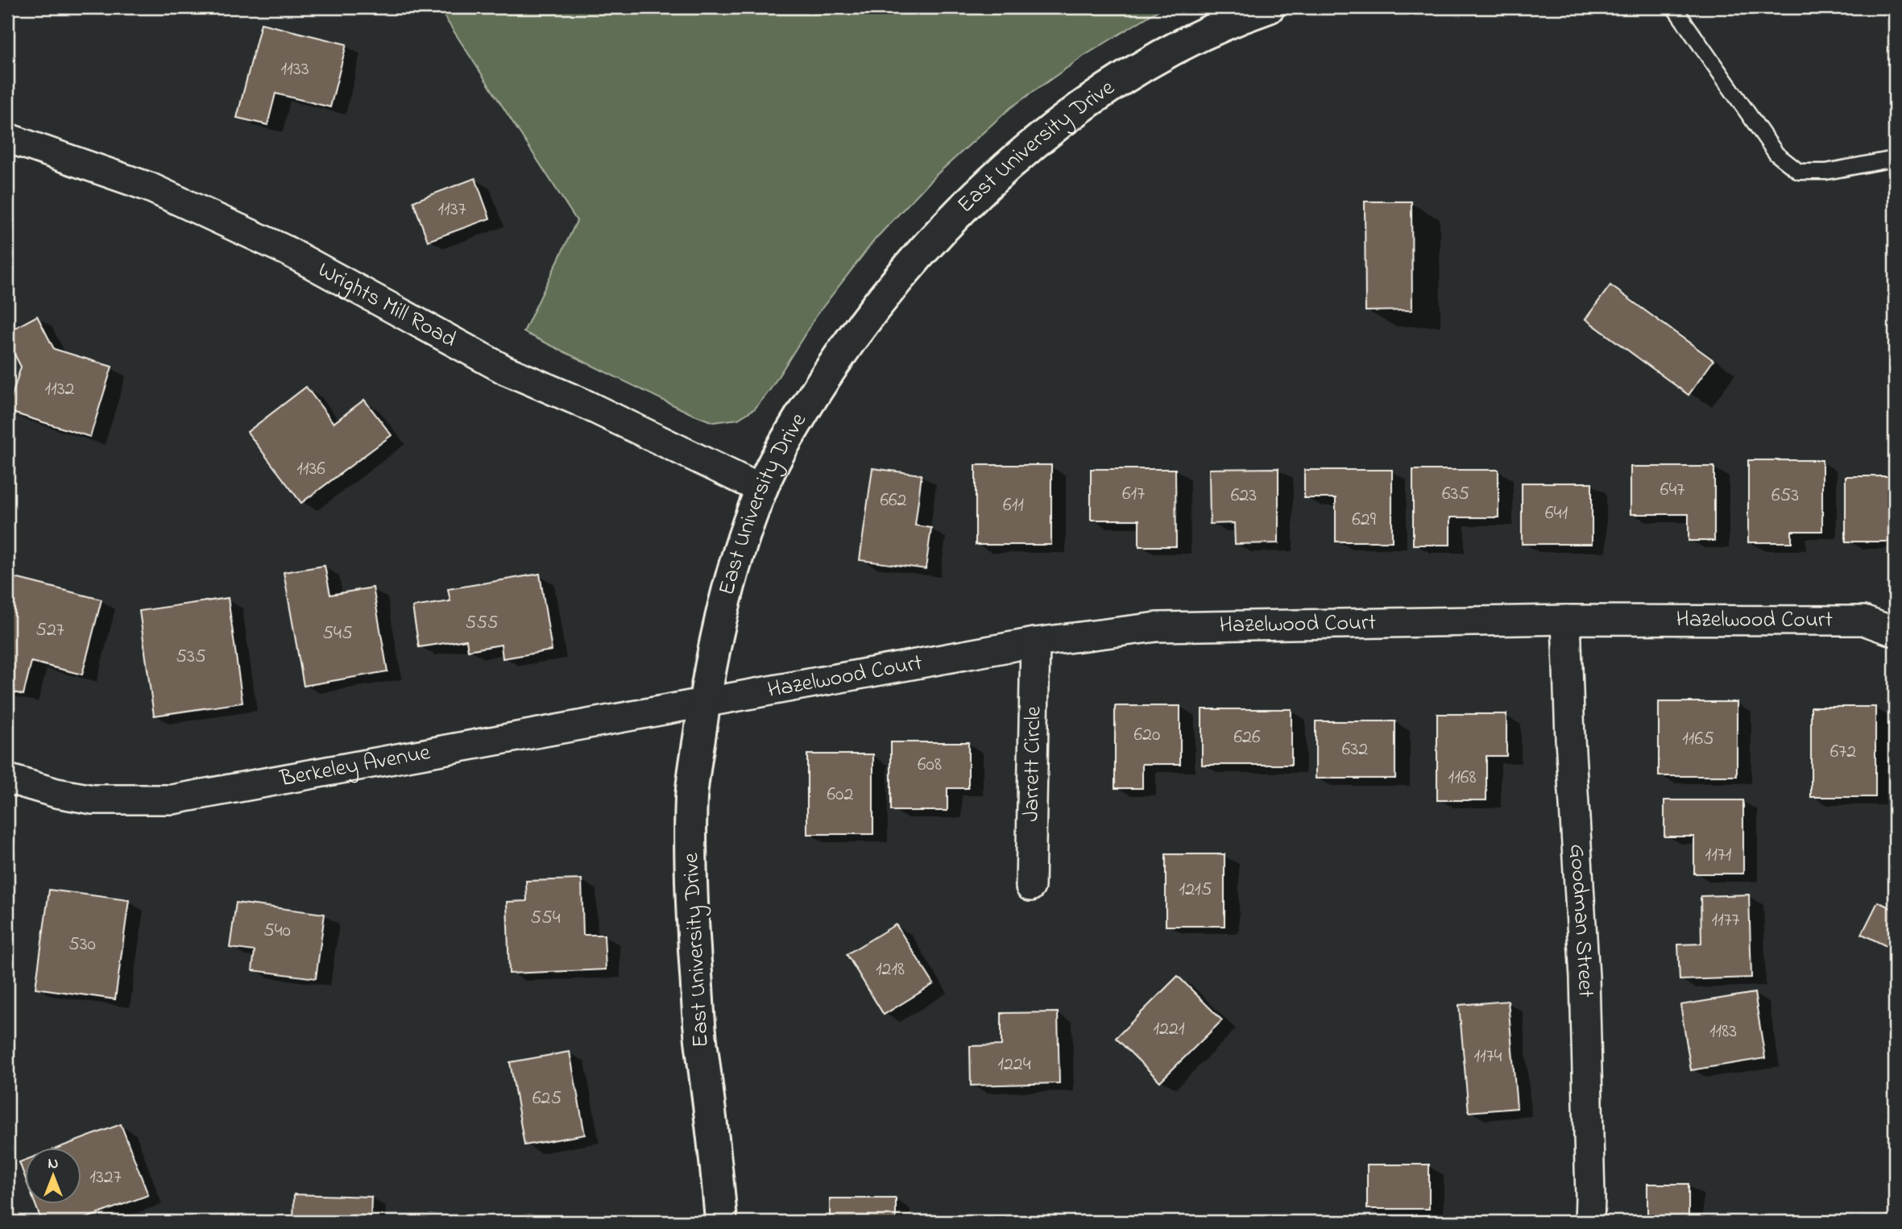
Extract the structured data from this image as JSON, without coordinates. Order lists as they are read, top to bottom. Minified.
{"streets":{"main road":["East University Drive"],"street":["Wrights Mill Road","Hazelwood Court","Jarrett Circle","Berkeley Avenue","Goodman Street"]},"crossings":[["East University Drive","Wrights Mill Road"],["East University Drive","Hazelwood Court"],["East University Drive","Berkeley Avenue"],["Hazelwood Court","Jarrett Circle"],["Hazelwood Court","Berkeley Avenue"],["Hazelwood Court","Goodman Street"]],"house_numbers":["1133","1137","1132","1136","647","617","635","623","653","662","611","641","629","555","527","545","535","620","626","1165","632","672","608","1168","602","1171","1215","554","1177","540","530","1218","1221","1183","1174","1224","625","1327"],"north":"top"}
